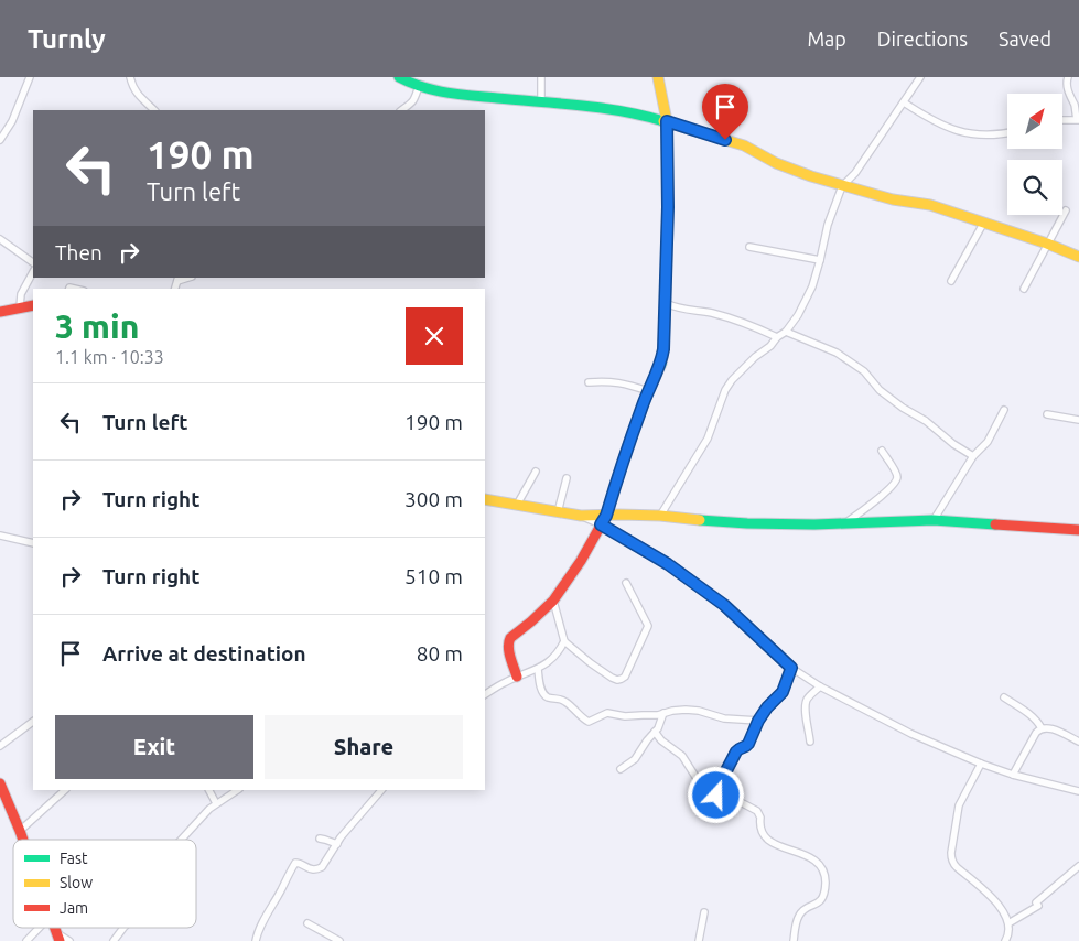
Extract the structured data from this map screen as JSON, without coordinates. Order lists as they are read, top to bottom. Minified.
{"legend":["Fast","Slow","Jam"],"north":"top right","page":{"header":"Turnly","nav":["Map","Directions","Saved"],"turn":["190 m","Turn left"],"then":"Then","heading":["3 min","1.1 km · 10:33"],"list":[{"name":"Turn left","value":"190 m"},{"name":"Turn right","value":"300 m"},{"name":"Turn right","value":"510 m"},{"name":"Arrive at destination","value":"80 m"}],"buttons":["Exit","Share"]}}
